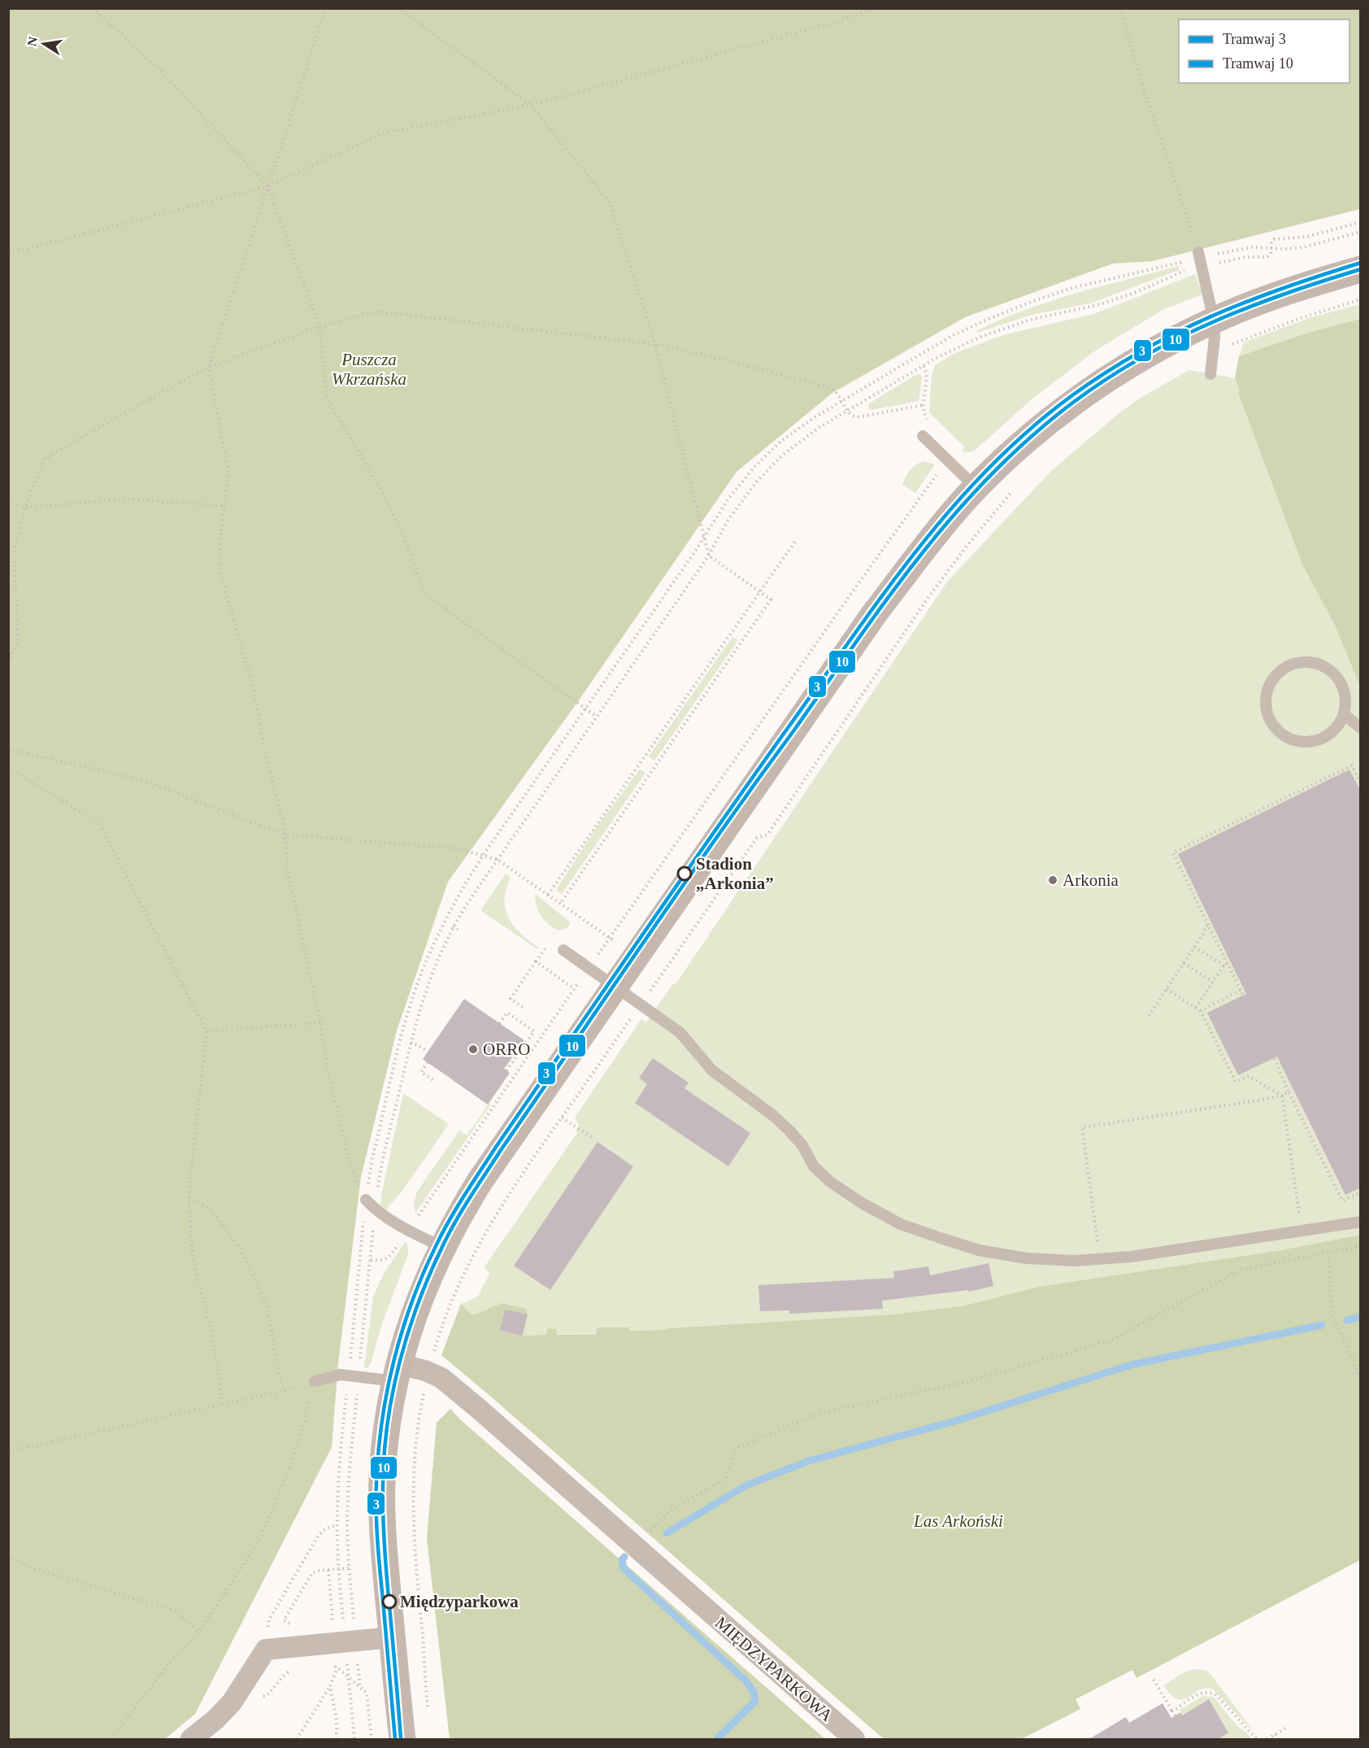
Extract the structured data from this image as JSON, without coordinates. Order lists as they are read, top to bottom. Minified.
{"streets":{"street":["MIĘDZYPARKOWA"]},"parks":["Puszcza Wkrzańska","Las Arkoński"],"places":["Stadion „Arkonia”","Arkonia","ORRO","Międzyparkowa"],"lines":["tram line 3","tram line 10"],"legend":["Tramwaj 3","Tramwaj 10"],"north":"left"}
